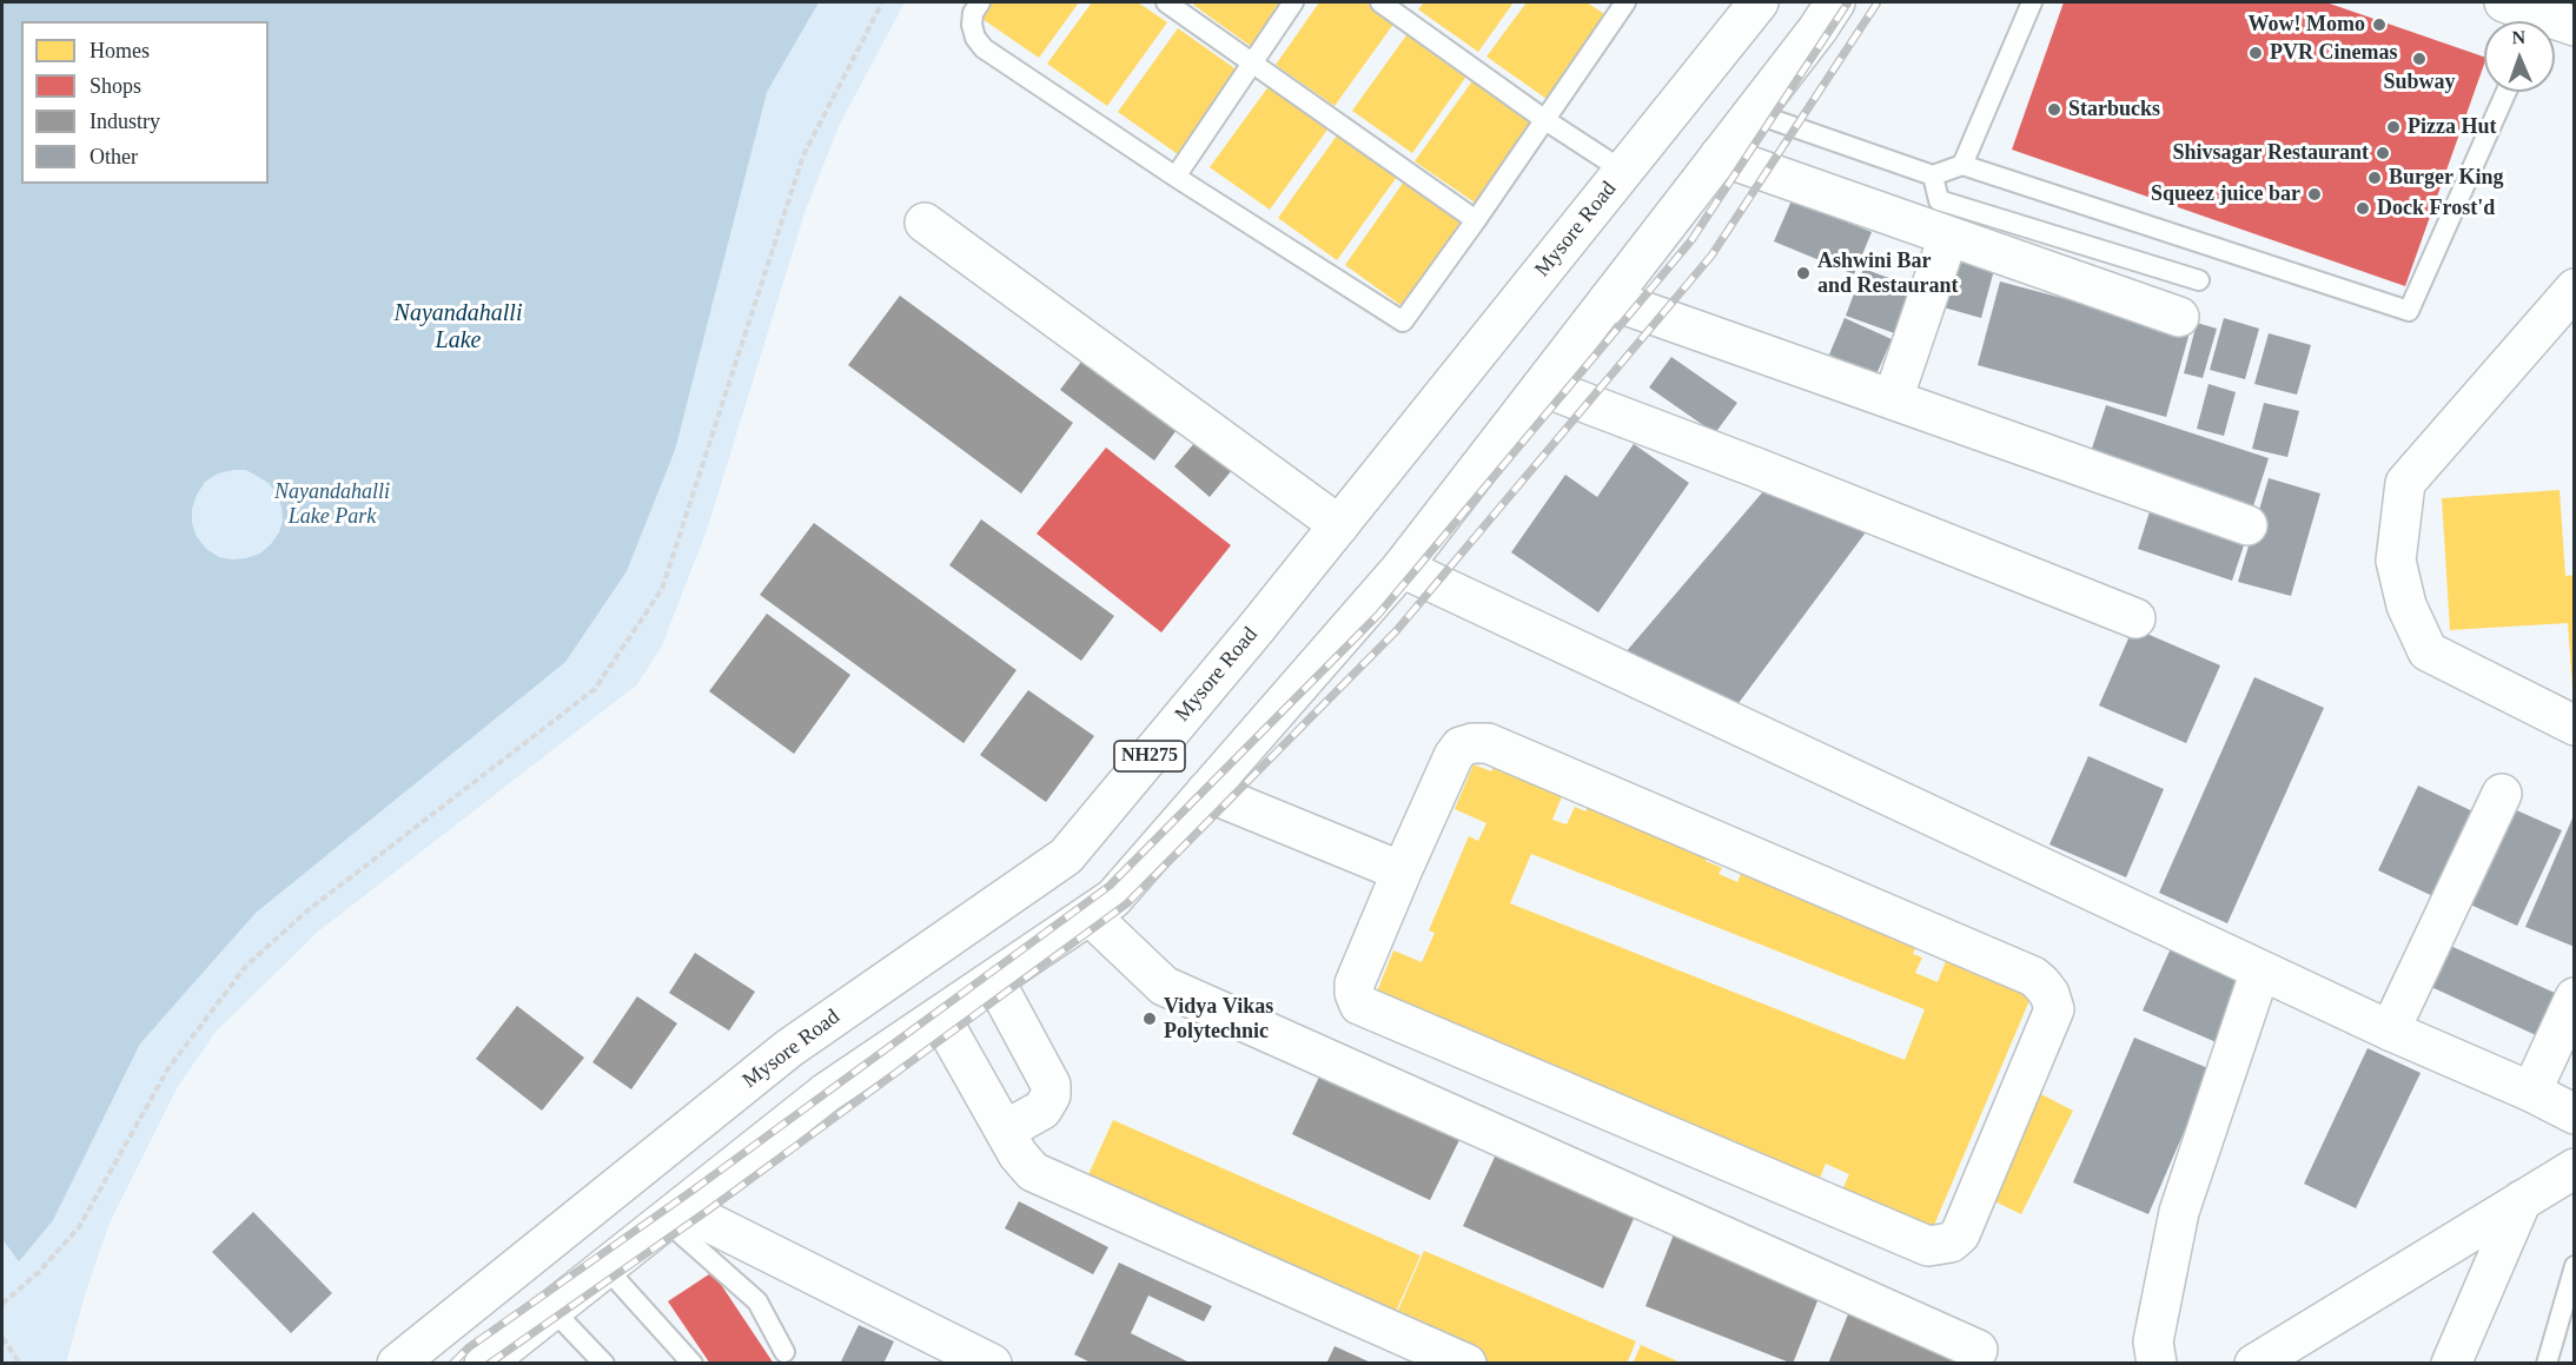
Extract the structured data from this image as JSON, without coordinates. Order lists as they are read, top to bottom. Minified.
{"streets":{"main road":["Mysore Road","NH275"]},"water":["Nayandahalli Lake"],"parks":["Nayandahalli Lake Park"],"places":["Wow! Momo","PVR Cinemas","Subway","Starbucks","Pizza Hut","Shivsagar Restaurant","Burger King","Squeez juice bar","Dock Frost'd","Ashwini Bar and Restaurant","Vidya Vikas Polytechnic"],"legend":["Homes","Shops","Industry","Other"],"north":"top"}
